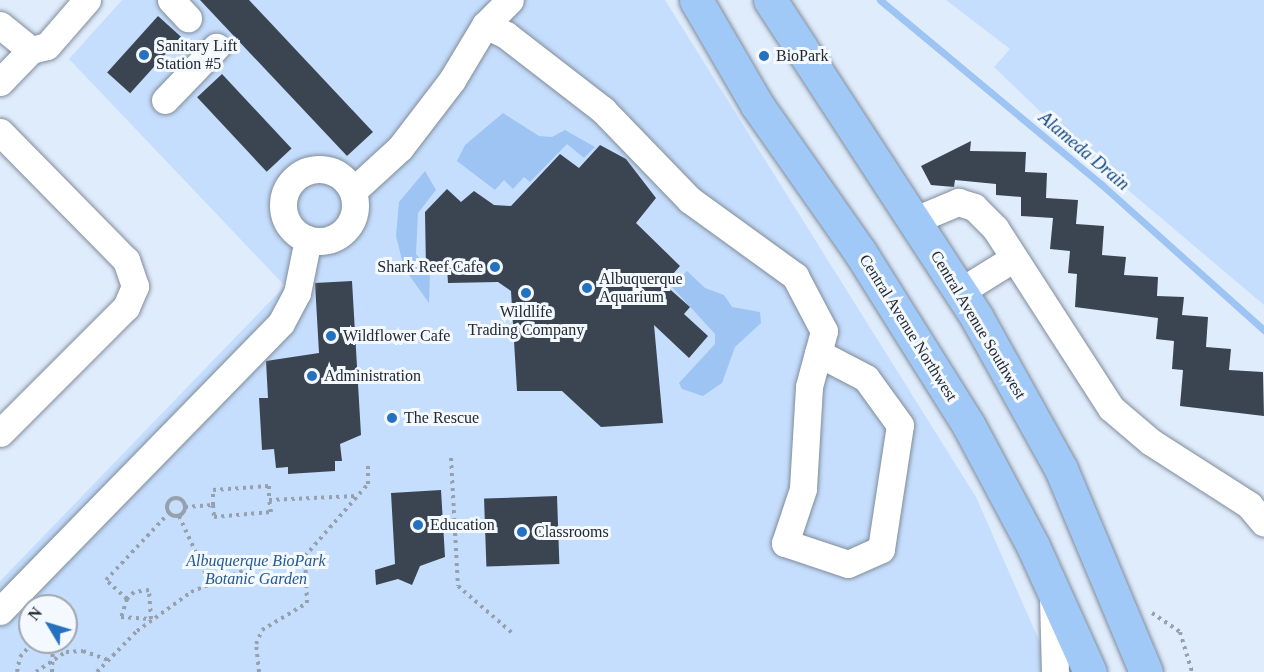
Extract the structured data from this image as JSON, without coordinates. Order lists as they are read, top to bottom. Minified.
{"streets":{"main road":["Central Avenue Southwest","Central Avenue Northwest"]},"water":["Alameda Drain"],"parks":["Albuquerque BioPark Botanic Garden"],"places":["Sanitary Lift Station #5","BioPark","Shark Reef Cafe","Albuquerque Aquarium","Wildlife Trading Company","Wildflower Cafe","Administration","The Rescue","Education","Classrooms"],"north":"top left"}
